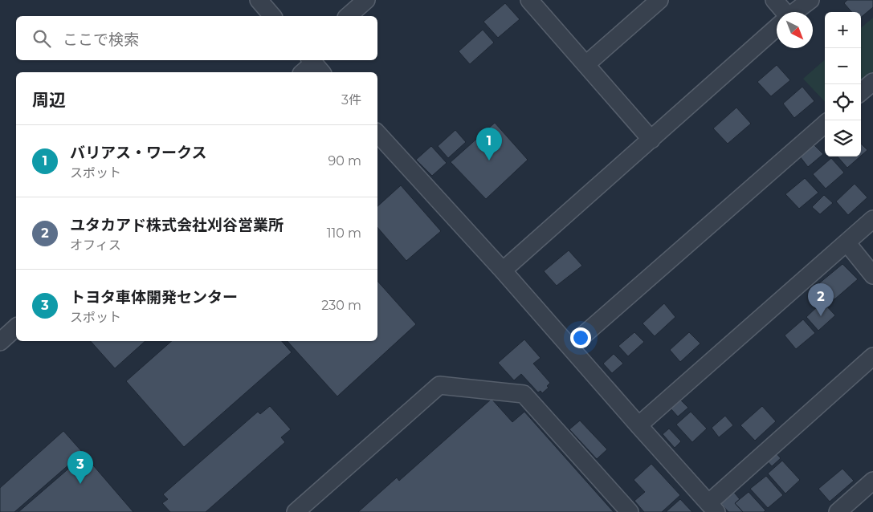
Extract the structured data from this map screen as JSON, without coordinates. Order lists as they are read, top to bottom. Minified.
{"north":"bottom right","page":{"map_buttons":["+","−"],"search":"ここで検索","heading":["周辺","3件"],"list":[{"mark":"1","name":"バリアス・ワークス","note":"スポット","value":"90 m"},{"mark":"2","name":"ユタカアド株式会社刈谷営業所","note":"オフィス","value":"110 m"},{"mark":"3","name":"トヨタ車体開発センター","note":"スポット","value":"230 m"}],"pins":["1","2","3"]}}
